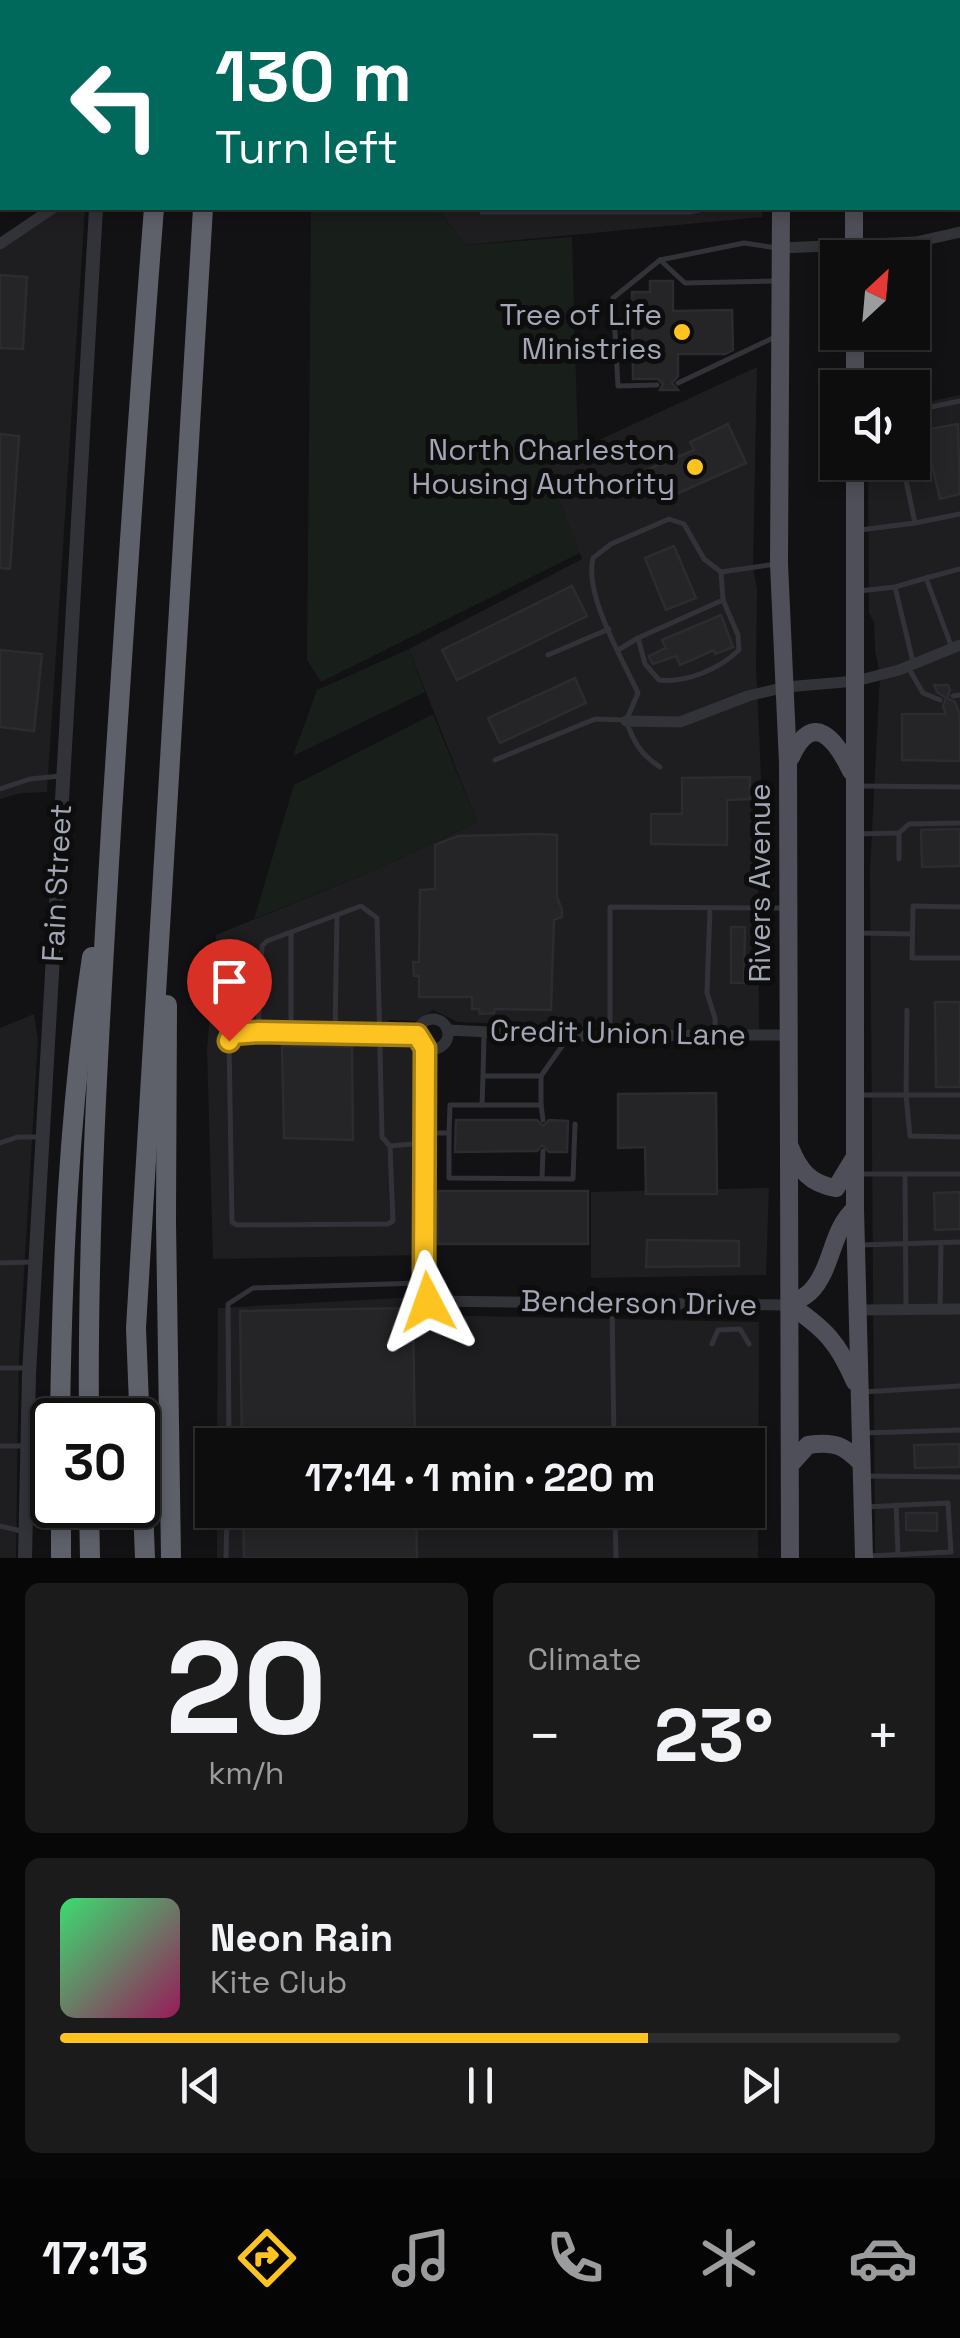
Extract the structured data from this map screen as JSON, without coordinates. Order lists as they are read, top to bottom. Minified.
{"streets":{"main road":["Rivers Avenue"],"street":["Fain Street","Credit Union Lane","Benderson Drive"]},"crossings":[["Rivers Avenue","Credit Union Lane"],["Rivers Avenue","Benderson Drive"]],"places":["Tree of Life Ministries","North Charleston Housing Authority"],"north":"top right","page":{"turn":["130 m","Turn left"],"limit":"30","trip":"17:14 · 1 min · 220 m","tile":[["20","km/h"],"Climate"],"heat":["−","23°","+"],"song":["Neon Rain","Kite Club"],"tabs":"17:13"}}
